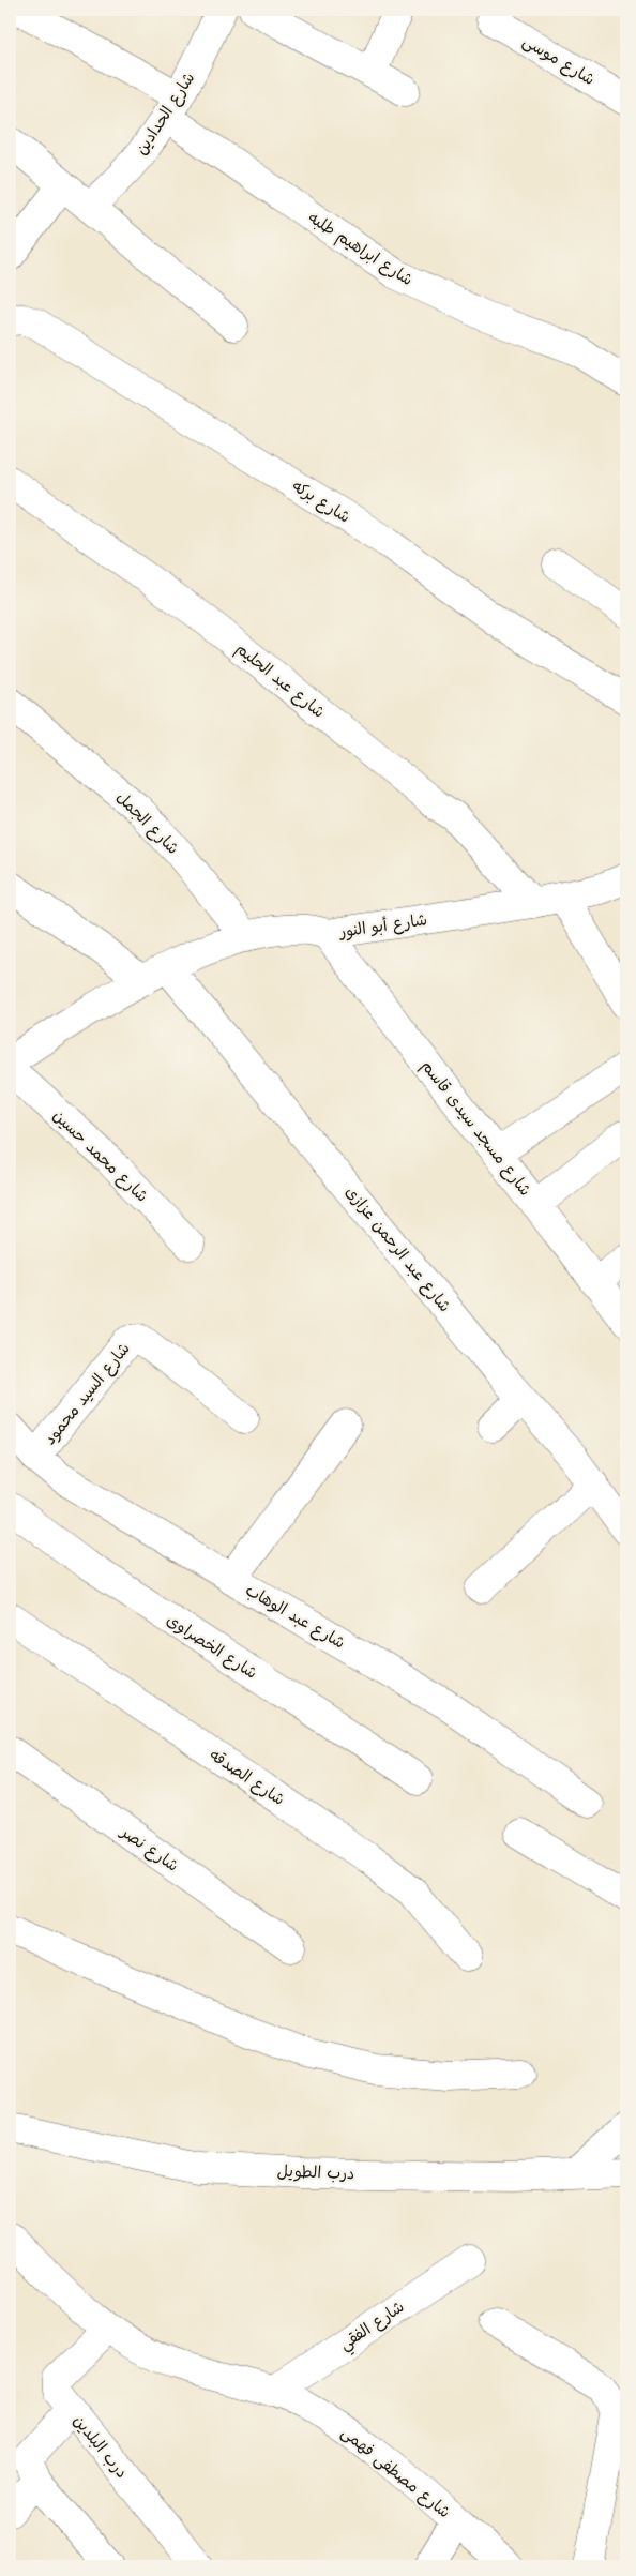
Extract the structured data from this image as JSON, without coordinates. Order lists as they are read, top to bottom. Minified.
{"streets":{"street":["شارع موسى","شارع الحدادين","شارع ابراهيم طلبه","شارع بركه","شارع عبد الحليم","شارع الجمل","شارع أبو النور","شارع مسجد سيدى قاسم","شارع محمد حسين","شارع عبد الرحمن عزازى","شارع السيد محمود","شارع عبد الوهاب","شارع الخصراوى","شارع الصدقه","شارع نصر","درب الطويل","شارع الفقي","درب البلدين","شارع مصطفى فهمى"]},"crossings":[["شارع الحدادين","شارع ابراهيم طلبه"],["شارع عبد الحليم","شارع أبو النور"],["شارع الجمل","شارع أبو النور"],["شارع أبو النور","شارع مسجد سيدى قاسم"],["شارع أبو النور","شارع عبد الرحمن عزازى"],["شارع السيد محمود","شارع عبد الوهاب"],["شارع الفقي","شارع مصطفى فهمى"],["درب البلدين","شارع مصطفى فهمى"]]}
